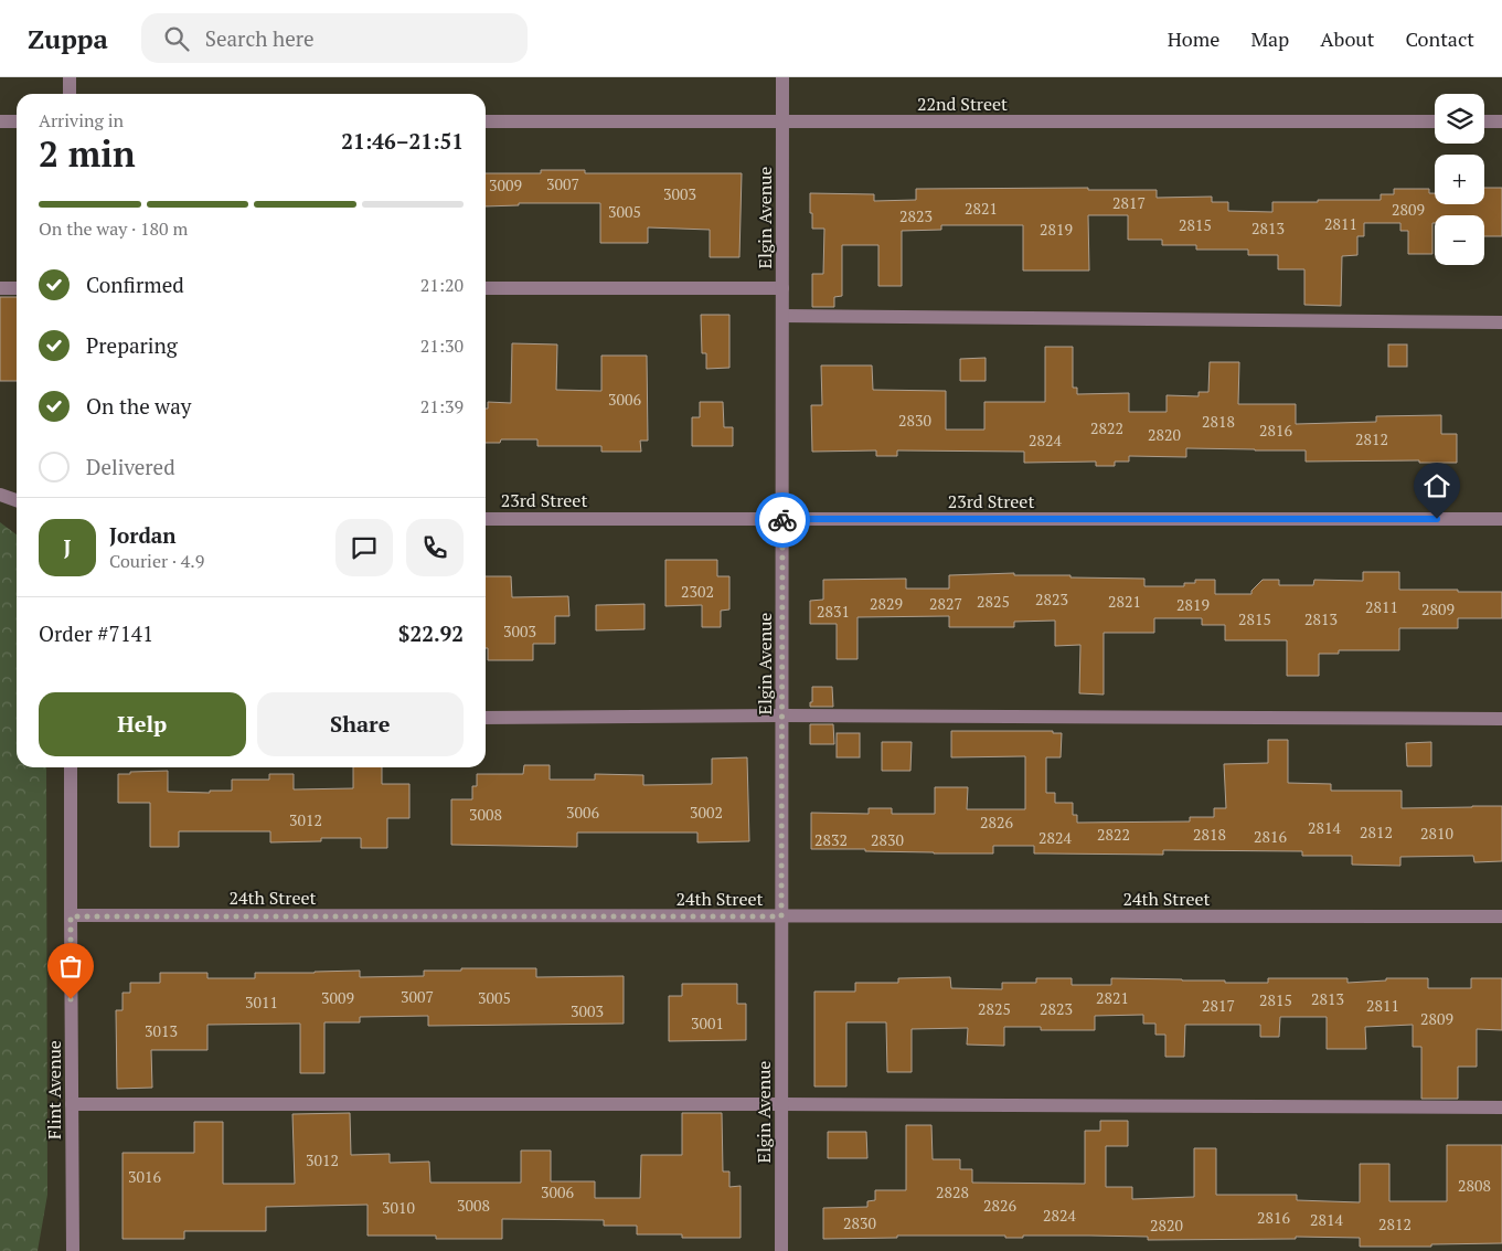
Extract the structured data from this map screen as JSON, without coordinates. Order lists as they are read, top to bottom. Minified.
{"streets":{"street":["22nd Street","Elgin Avenue","23rd Street","24th Street","Flint Avenue"]},"crossings":[["22nd Street","Elgin Avenue"],["Elgin Avenue","23rd Street"],["Elgin Avenue","24th Street"],["24th Street","Flint Avenue"]],"house_numbers":["3007","3009","3003","2817","2821","2809","3005","2823","2811","2815","2813","2819","3006","2830","2818","2822","2816","2820","2812","2824","2302","2823","2825","2821","2829","2827","2819","2811","2809","2831","2815","2813","3003","3006","3002","3008","3012","2826","2814","2812","2810","2822","2818","2816","2824","2832","2830","3007","3009","3005","2821","2813","2815","3011","2817","2811","2825","2823","3003","2809","3001","3013","3012","3016","2808","3006","2828","3008","2826","3010","2824","2816","2814","2830","2812","2820"],"page":{"header":"Zuppa","search":"Search here","nav":["Home","Map","About","Contact"],"map_buttons":["+","−"],"heading":["2 min","Arriving in","21:46–21:51"],"panel":["Jordan","Courier · 4.9","Order #7141","$22.92"],"bar":"On the way · 180 m","list":[["Confirmed","21:20"],["Preparing","21:30"],["On the way","21:39"],"Delivered"],"round":"J","buttons":["Help","Share"]}}
